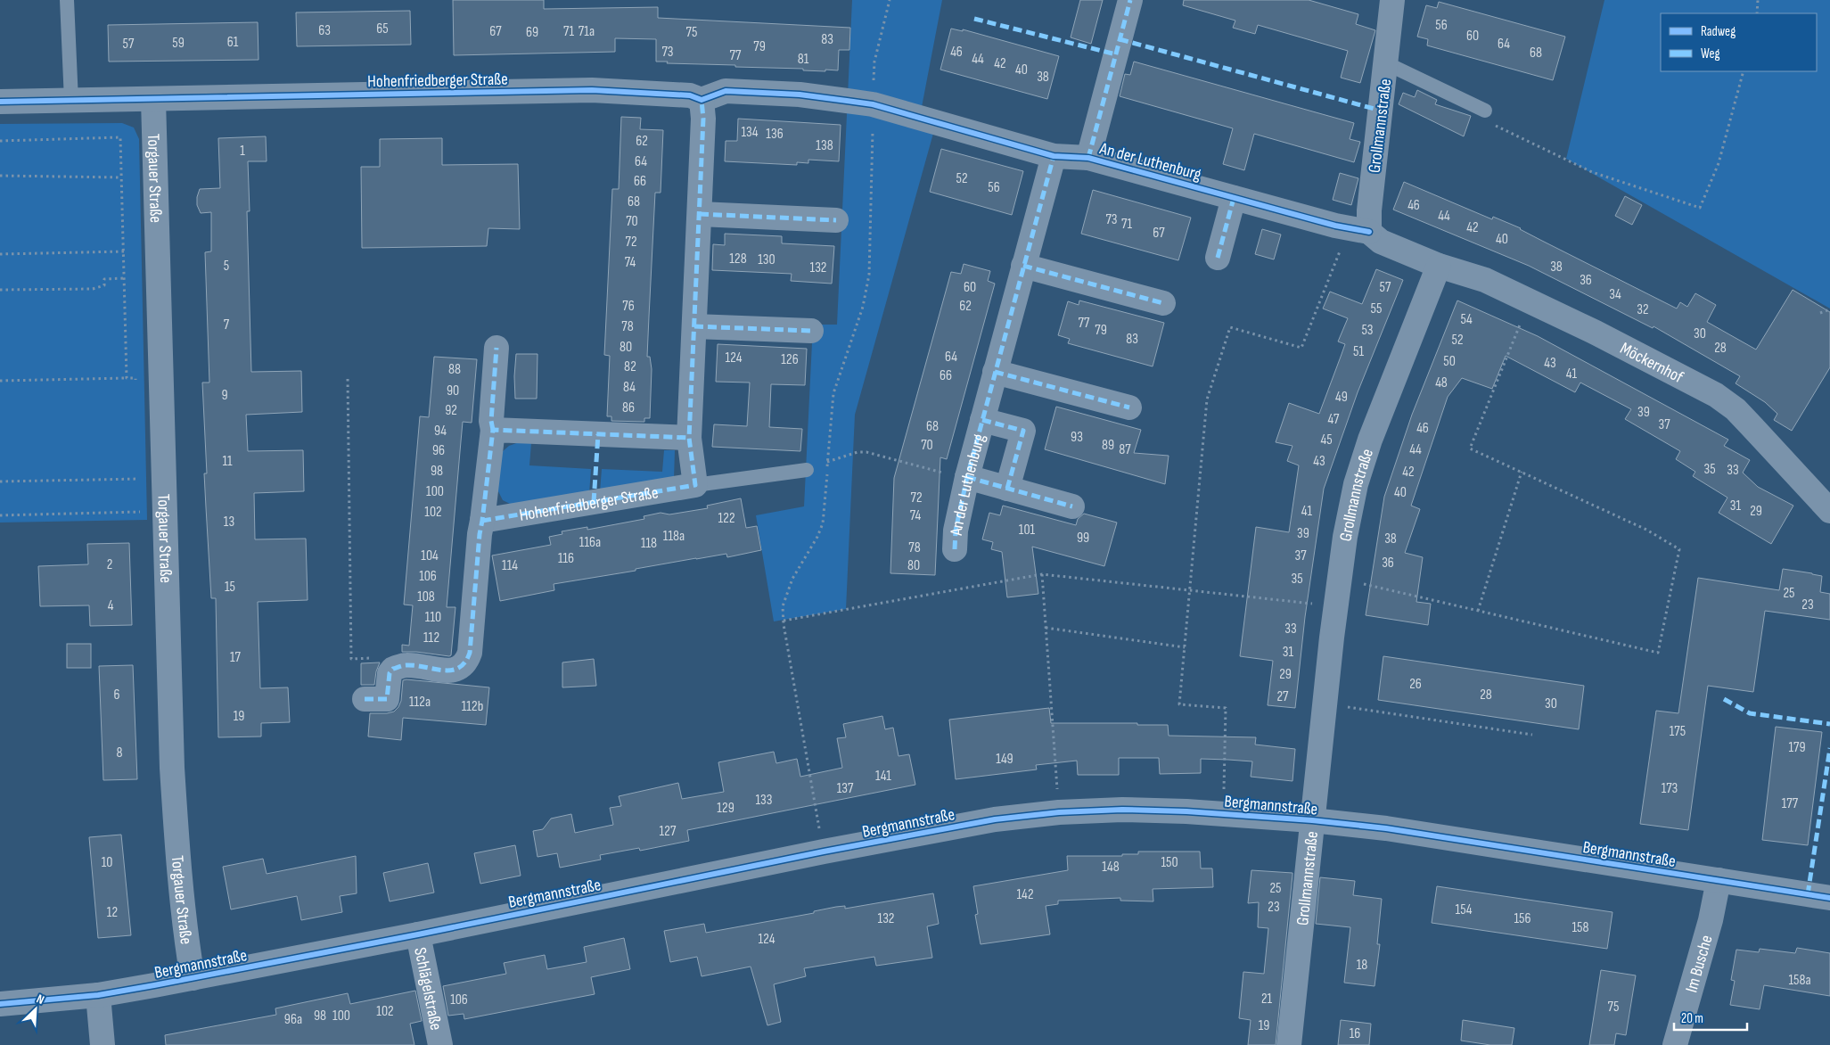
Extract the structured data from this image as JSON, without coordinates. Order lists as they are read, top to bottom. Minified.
{"streets":{"street":["Hohenfriedberger Straße","Grollmannstraße","An der Luthenburg","Torgauer Straße","Möckernhof","Bergmannstraße","Im Busche","Schlägelstraße"]},"crossings":[["Hohenfriedberger Straße","Torgauer Straße"],["Grollmannstraße","An der Luthenburg"],["Grollmannstraße","Möckernhof"],["Grollmannstraße","Bergmannstraße"],["Torgauer Straße","Bergmannstraße"],["Bergmannstraße","Im Busche"],["Bergmannstraße","Schlägelstraße"]],"house_numbers":["56","65","63","67","71","71a","69","75","60","83","61","59","57","64","79","73","46","68","77","81","44","42","40","38","134","136","62","138","1","64","52","66","56","68","46","44","73","70","71","42","67","40","72","128","130","74","5","38","132","36","60","57","34","76","62","55","32","54","77","7","78","79","53","30","83","52","80","28","51","64","124","126","50","43","82","88","41","66","48","84","90","9","49","86","92","39","47","37","68","46","94","93","45","70","89","87","44","96","11","43","35","33","98","42","100","40","72","31","41","29","102","74","122","13","101","39","118a","99","38","116a","118","78","104","37","116","36","2","114","80","106","35","15","25","108","23","4","110","33","112","31","17","29","26","6","28","27","112a","30","112b","19","175","179","8","149","141","137","173","133","177","129","127","10","150","148","25","142","23","154","12","132","156","158","124","18","158a","21","106","75","102","98","100","96a","19","16"],"legend":["Radweg","Weg"],"scale_bar":"20 m","north":"top right"}
